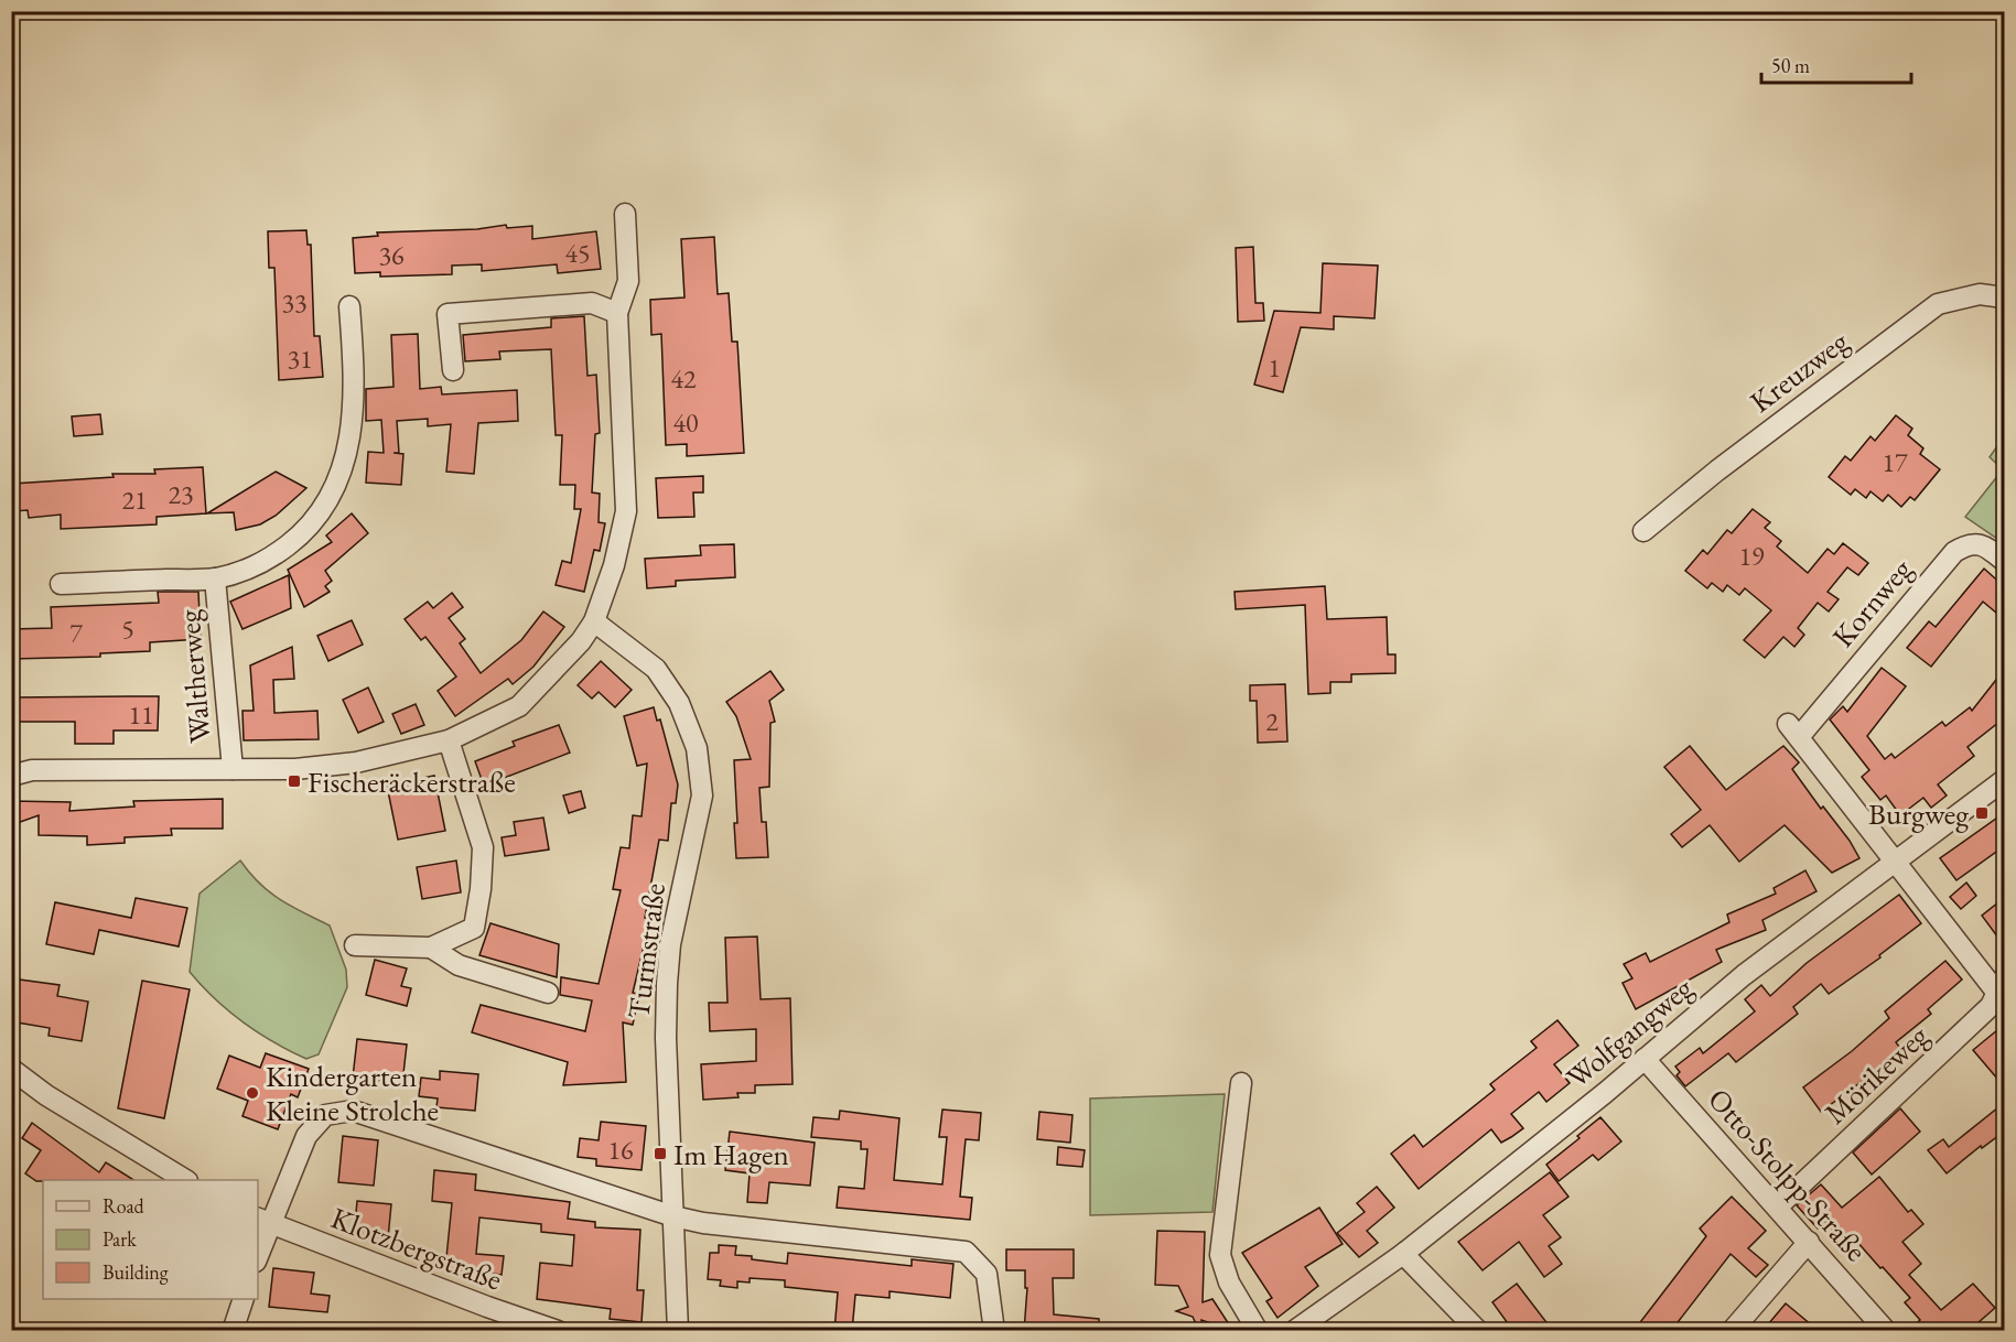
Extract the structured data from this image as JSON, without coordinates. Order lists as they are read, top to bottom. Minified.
{"streets":{"street":["Kreuzweg","Kornweg","Waltherweg","Turmstraße","Wolfgangweg","Mörikeweg","Otto-Stolpp-Straße","Klotzbergstraße"]},"crossings":[["Kornweg","Wolfgangweg"],["Wolfgangweg","Otto-Stolpp-Straße"],["Mörikeweg","Otto-Stolpp-Straße"]],"places":{"transit":["Fischeräckerstraße","Burgweg","Im Hagen"],"other":["Kindergarten Kleine Strolche"]},"house_numbers":["45","36","33","31","1","42","40","17","23","21","19","5","7","11","2","16"],"legend":["Road","Park","Building"],"scale_bar":"50 m"}
